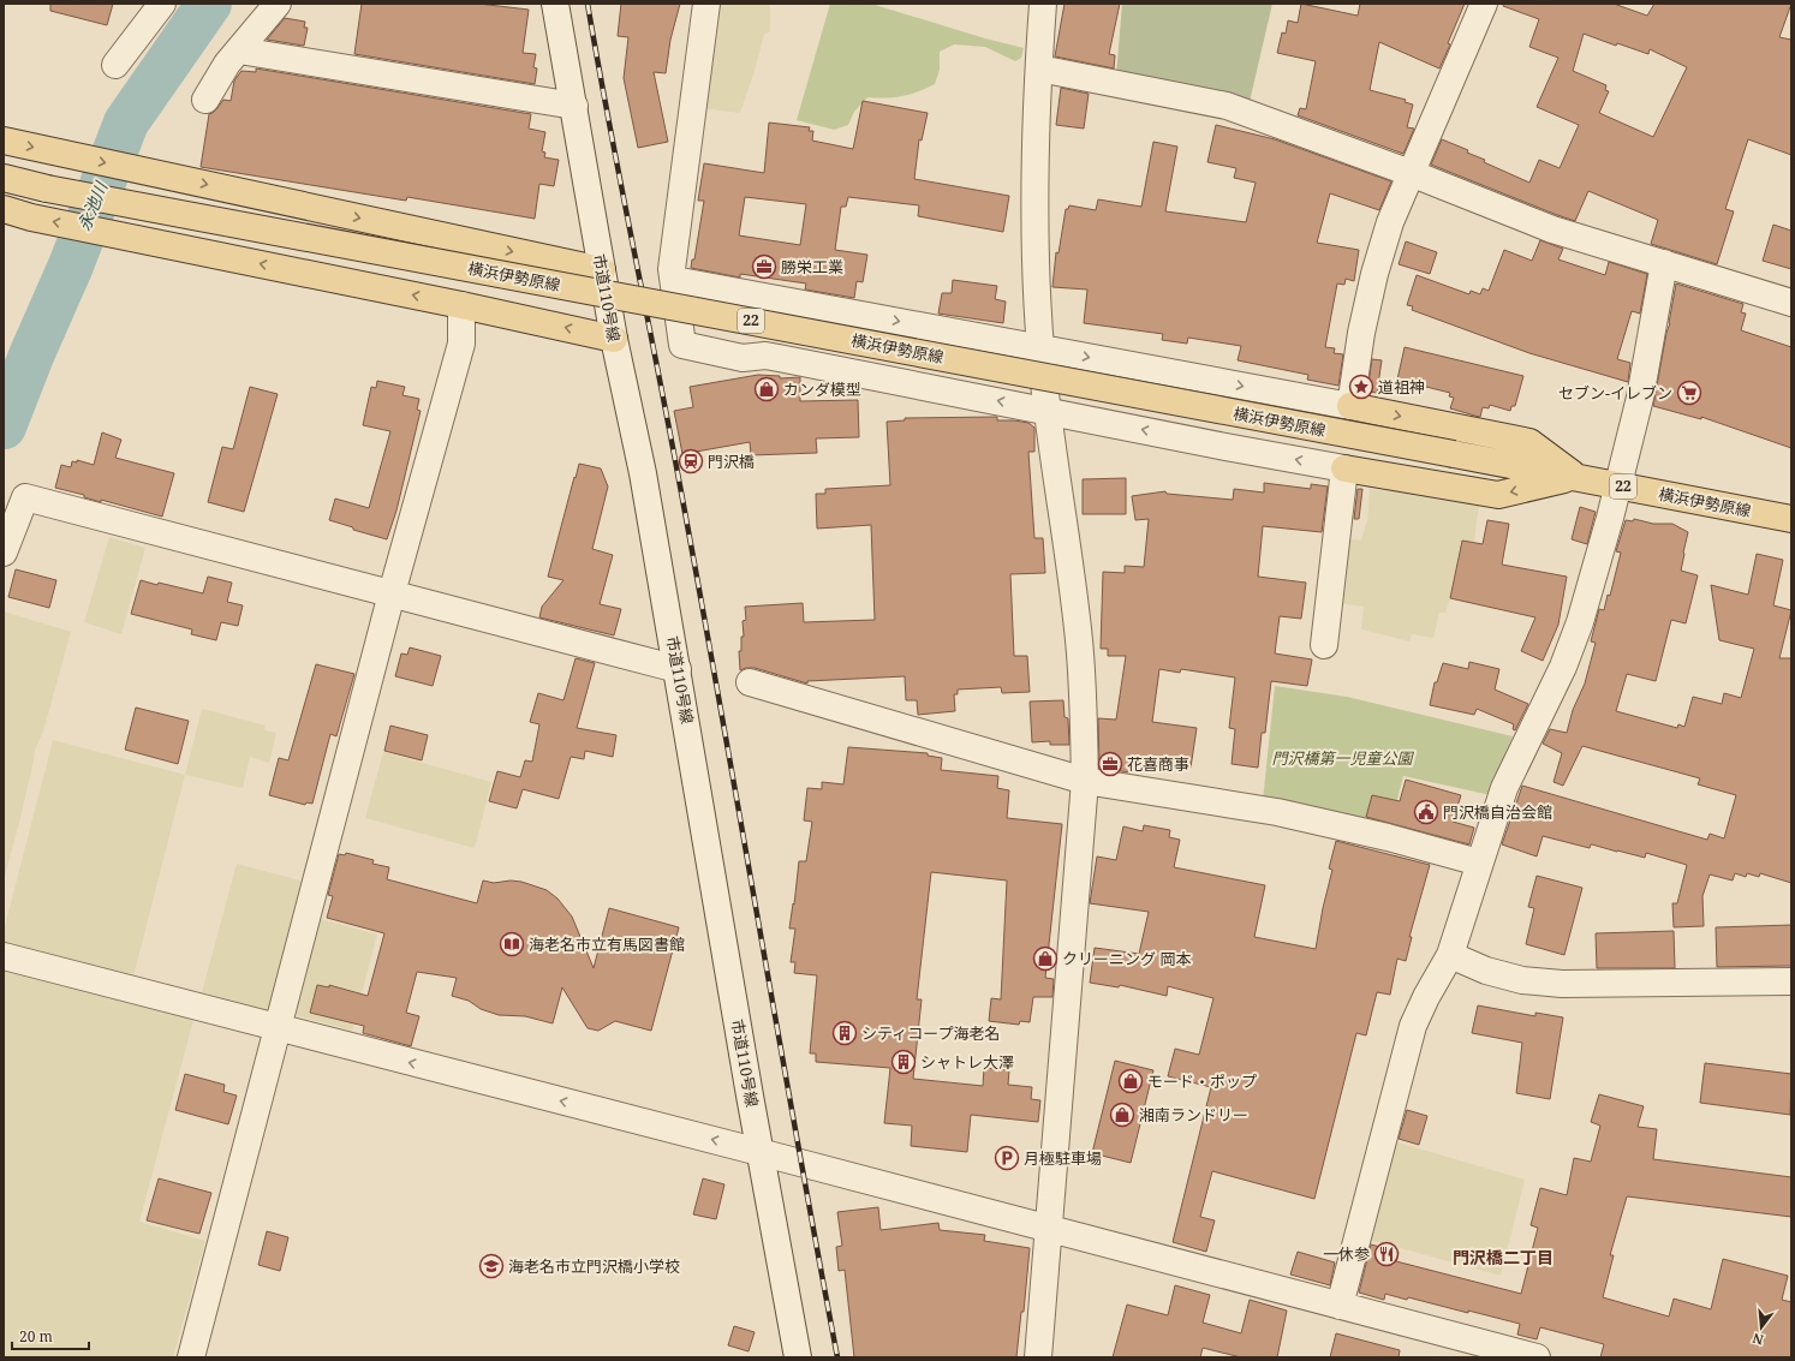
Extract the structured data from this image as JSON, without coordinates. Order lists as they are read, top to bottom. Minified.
{"streets":{"main road":["横浜伊勢原線","22"],"street":["市道110号線"]},"districts":["門沢橋二丁目"],"water":["永池川"],"parks":["門沢橋第一児童公園"],"places":{"office":["勝栄工業","花喜商事"],"place":["道祖神"],"shop":["カンダ模型","クリーニング 岡本","モード・ポップ","湘南ランドリー"],"supermarket":["セブン-イレブン"],"station":["門沢橋"],"public building":["門沢橋自治会館"],"library":["海老名市立有馬図書館"],"building":["シティコープ海老名","シャトレ大澤"],"parking":["月極駐車場"],"restaurant":["一休参"],"school or university":["海老名市立門沢橋小学校"]},"scale_bar":"20 m","north":"bottom"}
